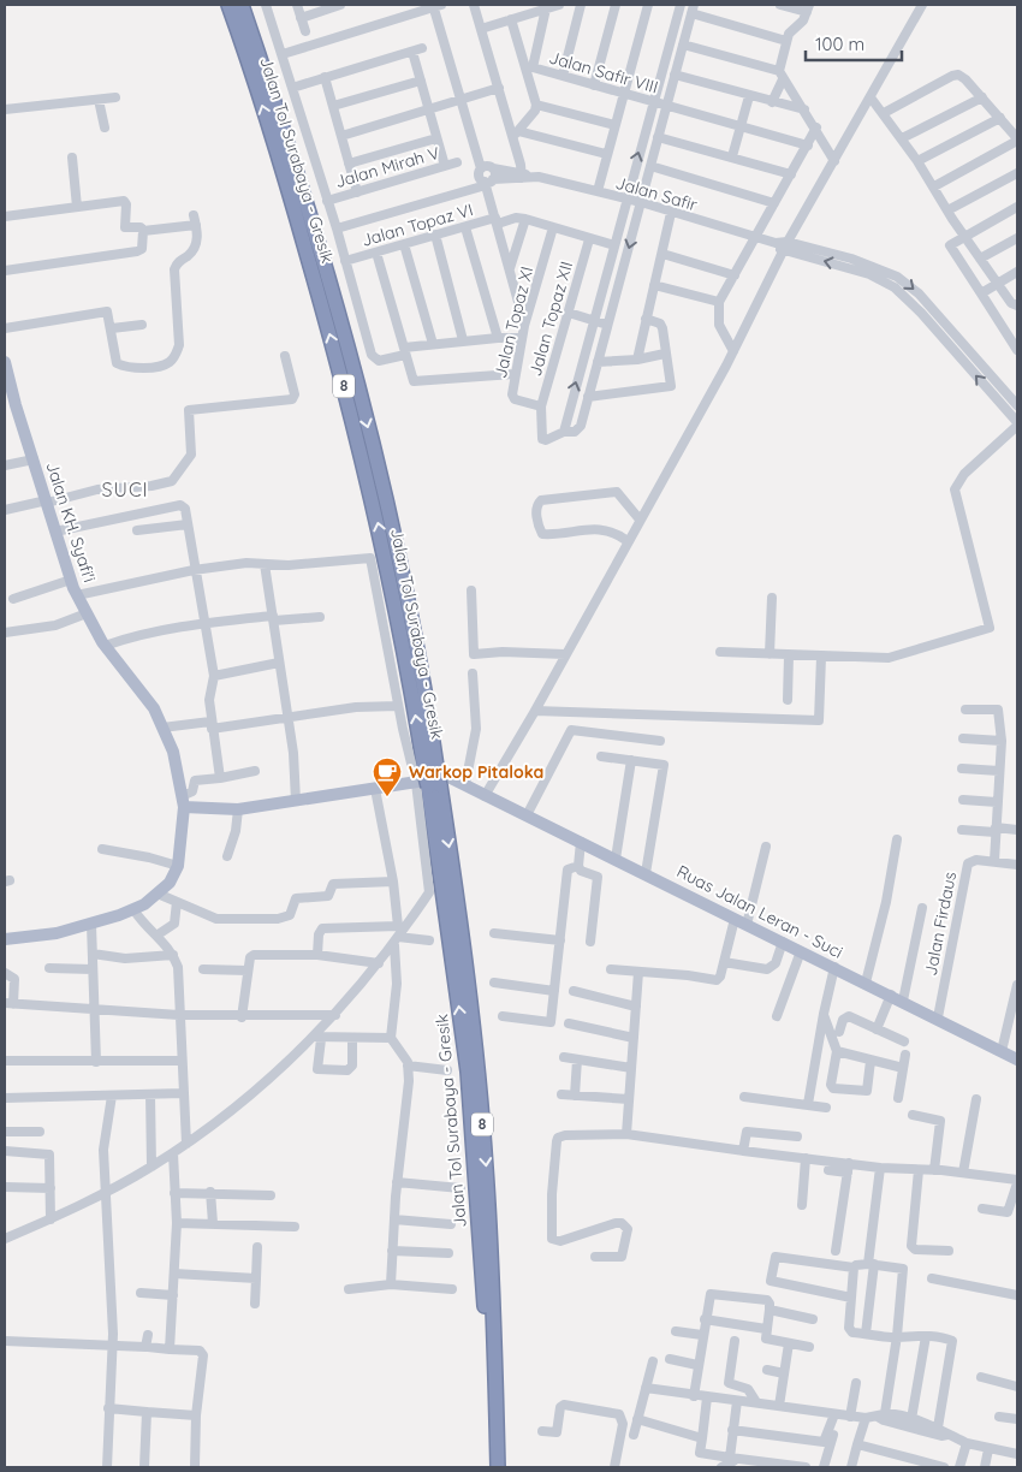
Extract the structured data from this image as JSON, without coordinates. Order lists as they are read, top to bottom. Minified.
{"streets":{"highway":["Jalan Tol Surabaya - Gresik","8"],"main road":["Jalan KH. Syafi'i","Ruas Jalan Leran - Suci"],"street":["Jalan Safir VIII","Jalan Mirah V","Jalan Safir","Jalan Topaz VI","Jalan Topaz XII","Jalan Topaz XI","Jalan Firdaus"]},"crossings":[["Jalan Tol Surabaya - Gresik","Ruas Jalan Leran - Suci"],["Jalan Topaz XII","Jalan Topaz XI"],["Ruas Jalan Leran - Suci","Jalan Firdaus"]],"districts":["SUCI"],"places":{"cafe":["Warkop Pitaloka"]},"scale_bar":"100 m"}
